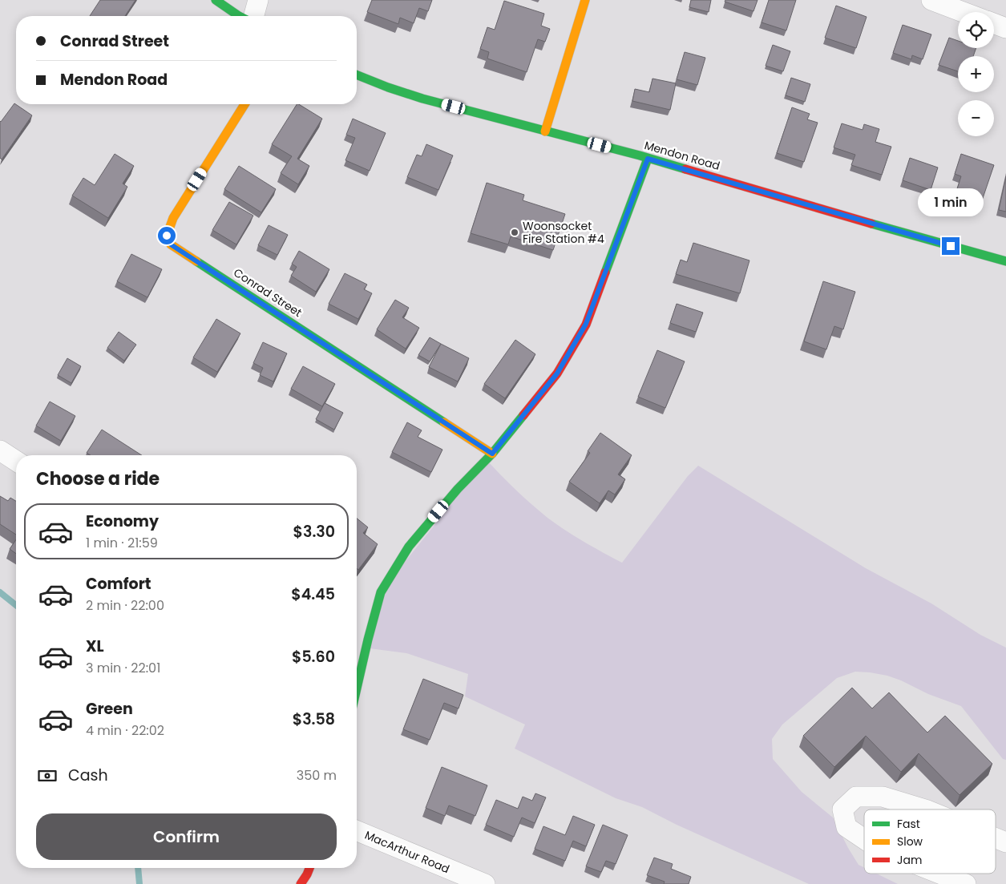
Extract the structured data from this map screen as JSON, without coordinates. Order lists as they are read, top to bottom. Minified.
{"streets":{"street":["Mendon Road","Conrad Street","MacArthur Road"]},"places":["Woonsocket Fire Station #4"],"legend":["Fast","Slow","Jam"],"page":{"map_buttons":["+","−"],"banner":["Conrad Street","Mendon Road"],"bubble":"1 min","heading":"Choose a ride","list":[{"name":"Economy","note":"1 min · 21:59","value":"$3.30"},{"name":"Comfort","note":"2 min · 22:00","value":"$4.45"},{"name":"XL","note":"3 min · 22:01","value":"$5.60"},{"name":"Green","note":"4 min · 22:02","value":"$3.58"}],"pay":["Cash","350 m"],"buttons":"Confirm"}}
